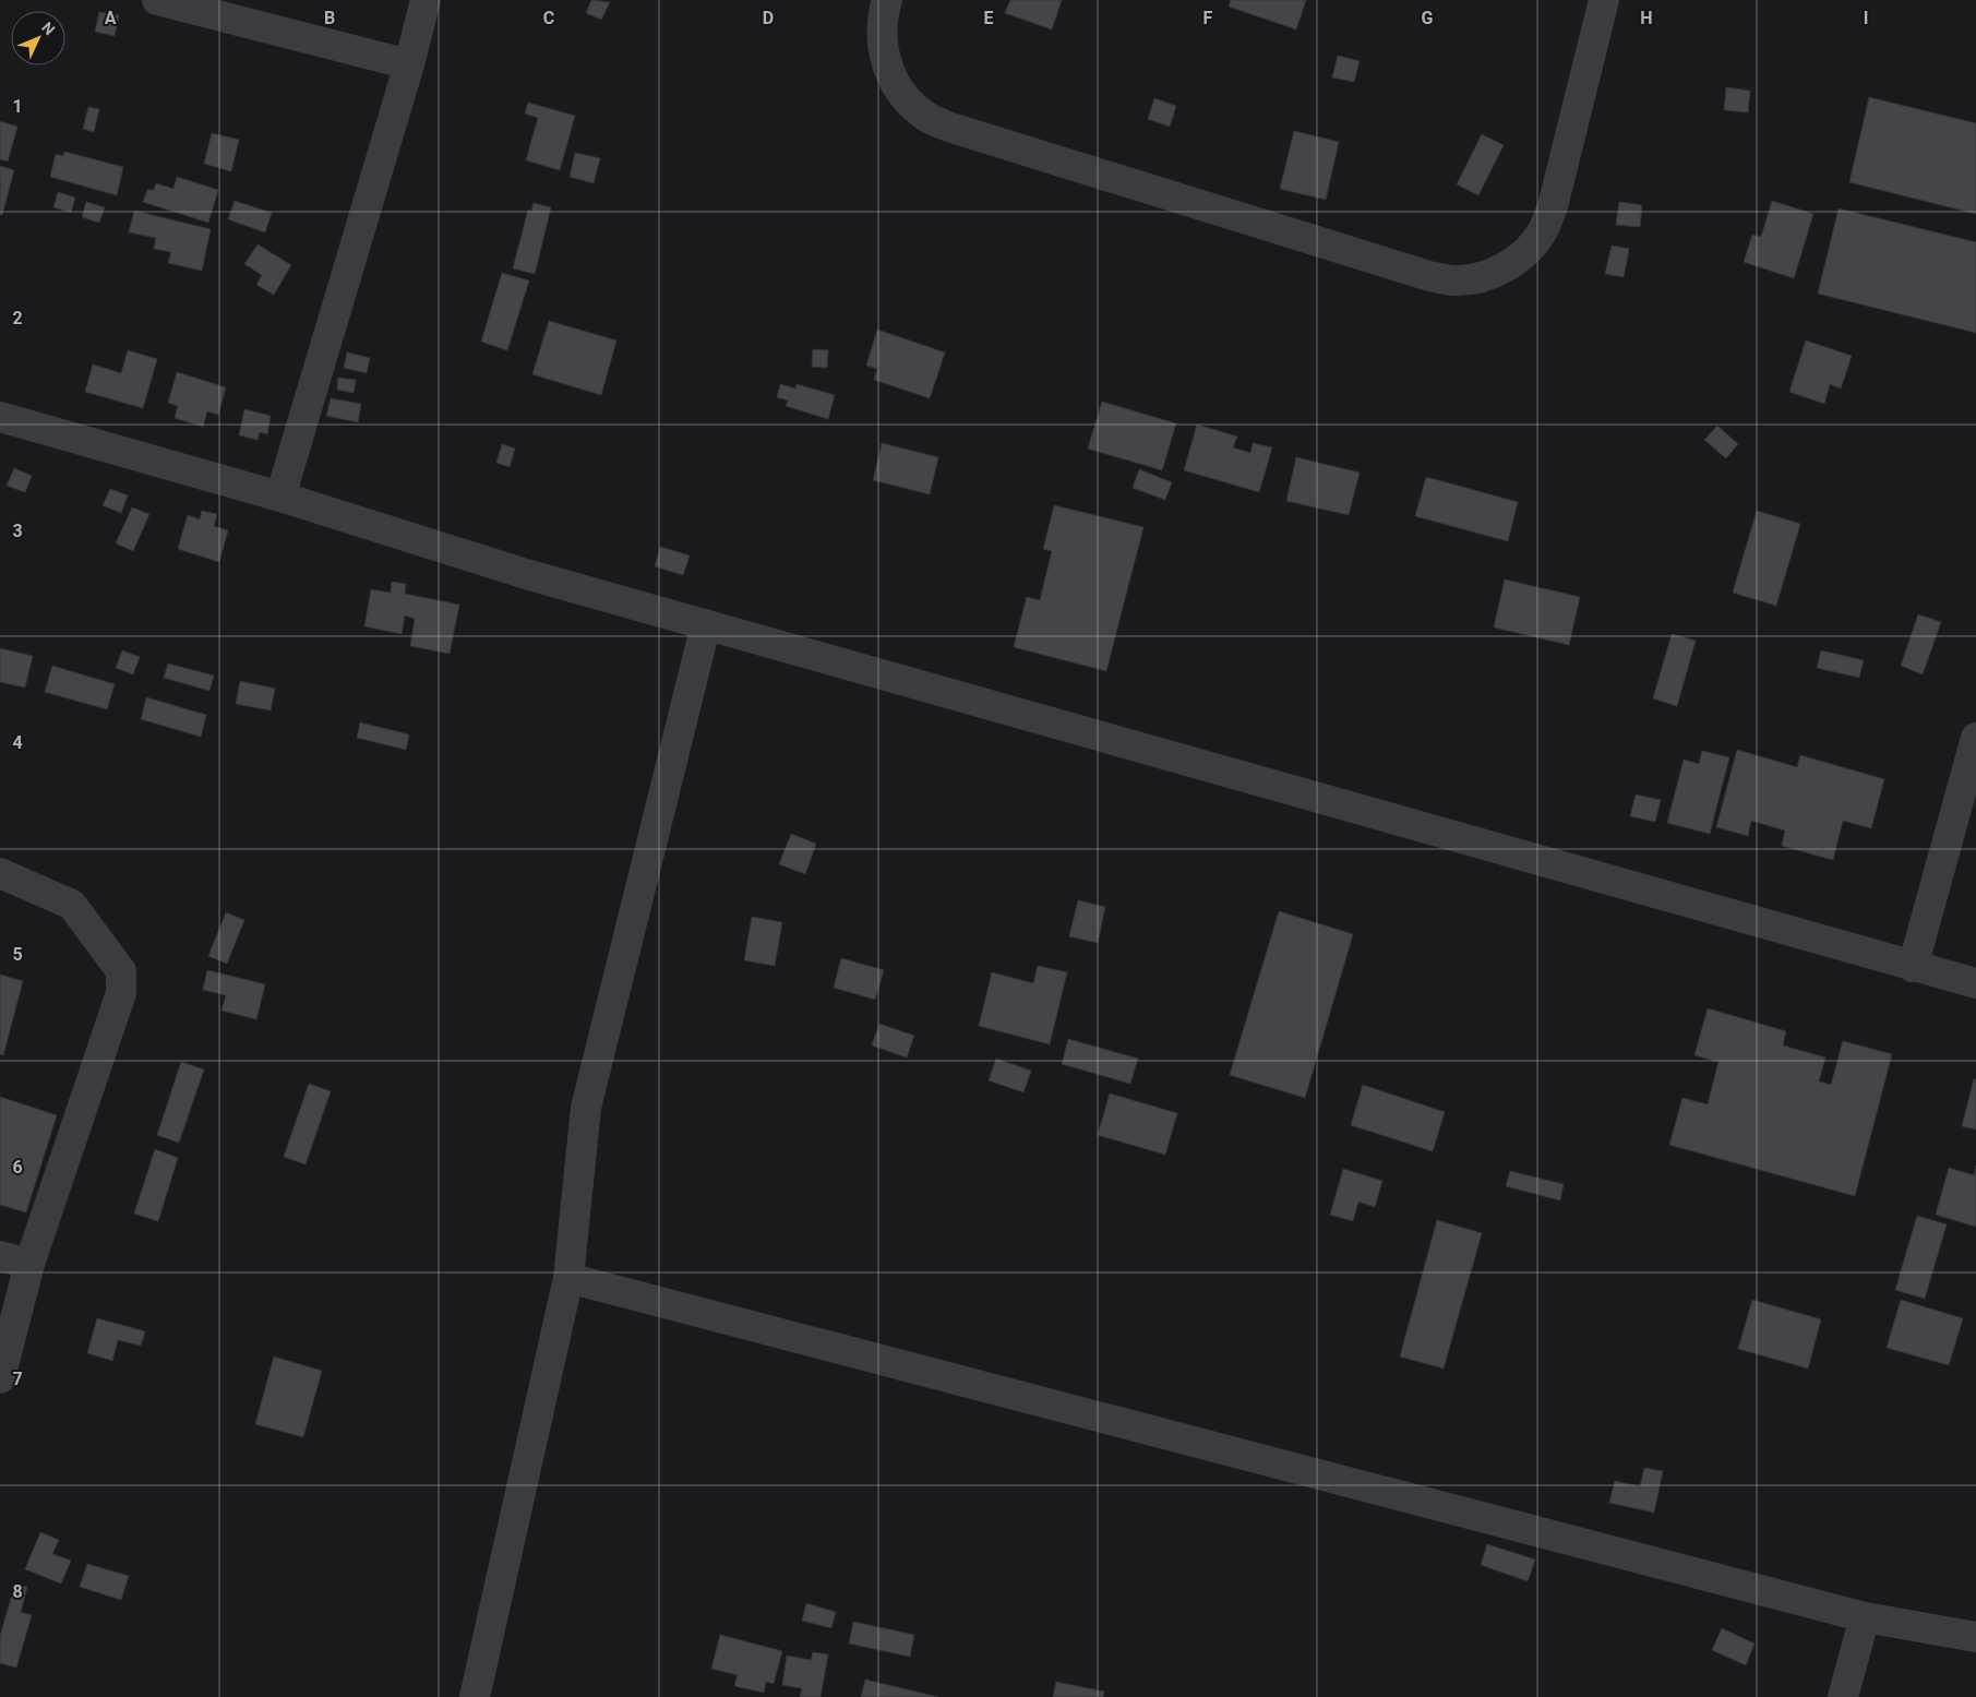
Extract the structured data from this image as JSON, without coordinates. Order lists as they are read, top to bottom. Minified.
{"north":"top right","grid":{"columns":["A","B","C","D","E","F","G","H","I"],"rows":["1","2","3","4","5","6","7","8"]}}
